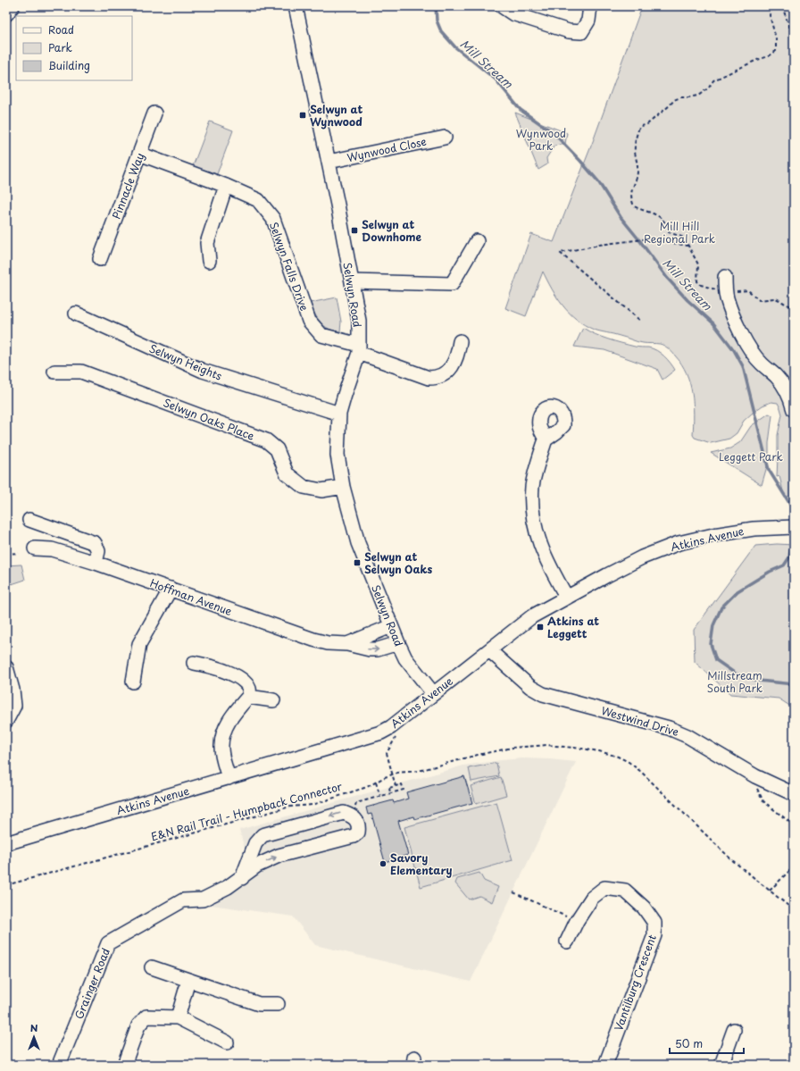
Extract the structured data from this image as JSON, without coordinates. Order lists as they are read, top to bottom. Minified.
{"streets":{"street":["Wynwood Close","Pinnacle Way","Selwyn Falls Drive","Selwyn Road","Selwyn Heights","Selwyn Oaks Place","Atkins Avenue","Hoffman Avenue","Westwind Drive","Vantilburg Crescent","Grainger Road"],"path":["E&N Rail Trail - Humpback Connector"]},"crossings":[["Wynwood Close","Selwyn Road"],["Pinnacle Way","Selwyn Falls Drive"],["Selwyn Falls Drive","Selwyn Road"],["Selwyn Road","Selwyn Heights"],["Selwyn Road","Selwyn Oaks Place"],["Selwyn Road","Atkins Avenue"],["Selwyn Road","Hoffman Avenue"],["Atkins Avenue","Westwind Drive"]],"water":["Mill Stream"],"parks":["Wynwood Park","Mill Hill Regional Park","Leggett Park","Millstream South Park"],"places":{"transit":["Selwyn at Wynwood","Selwyn at Downhome","Selwyn at Selwyn Oaks","Atkins at Leggett"],"other":["Savory Elementary"]},"legend":["Road","Park","Building"],"scale_bar":"50 m","north":"top"}
